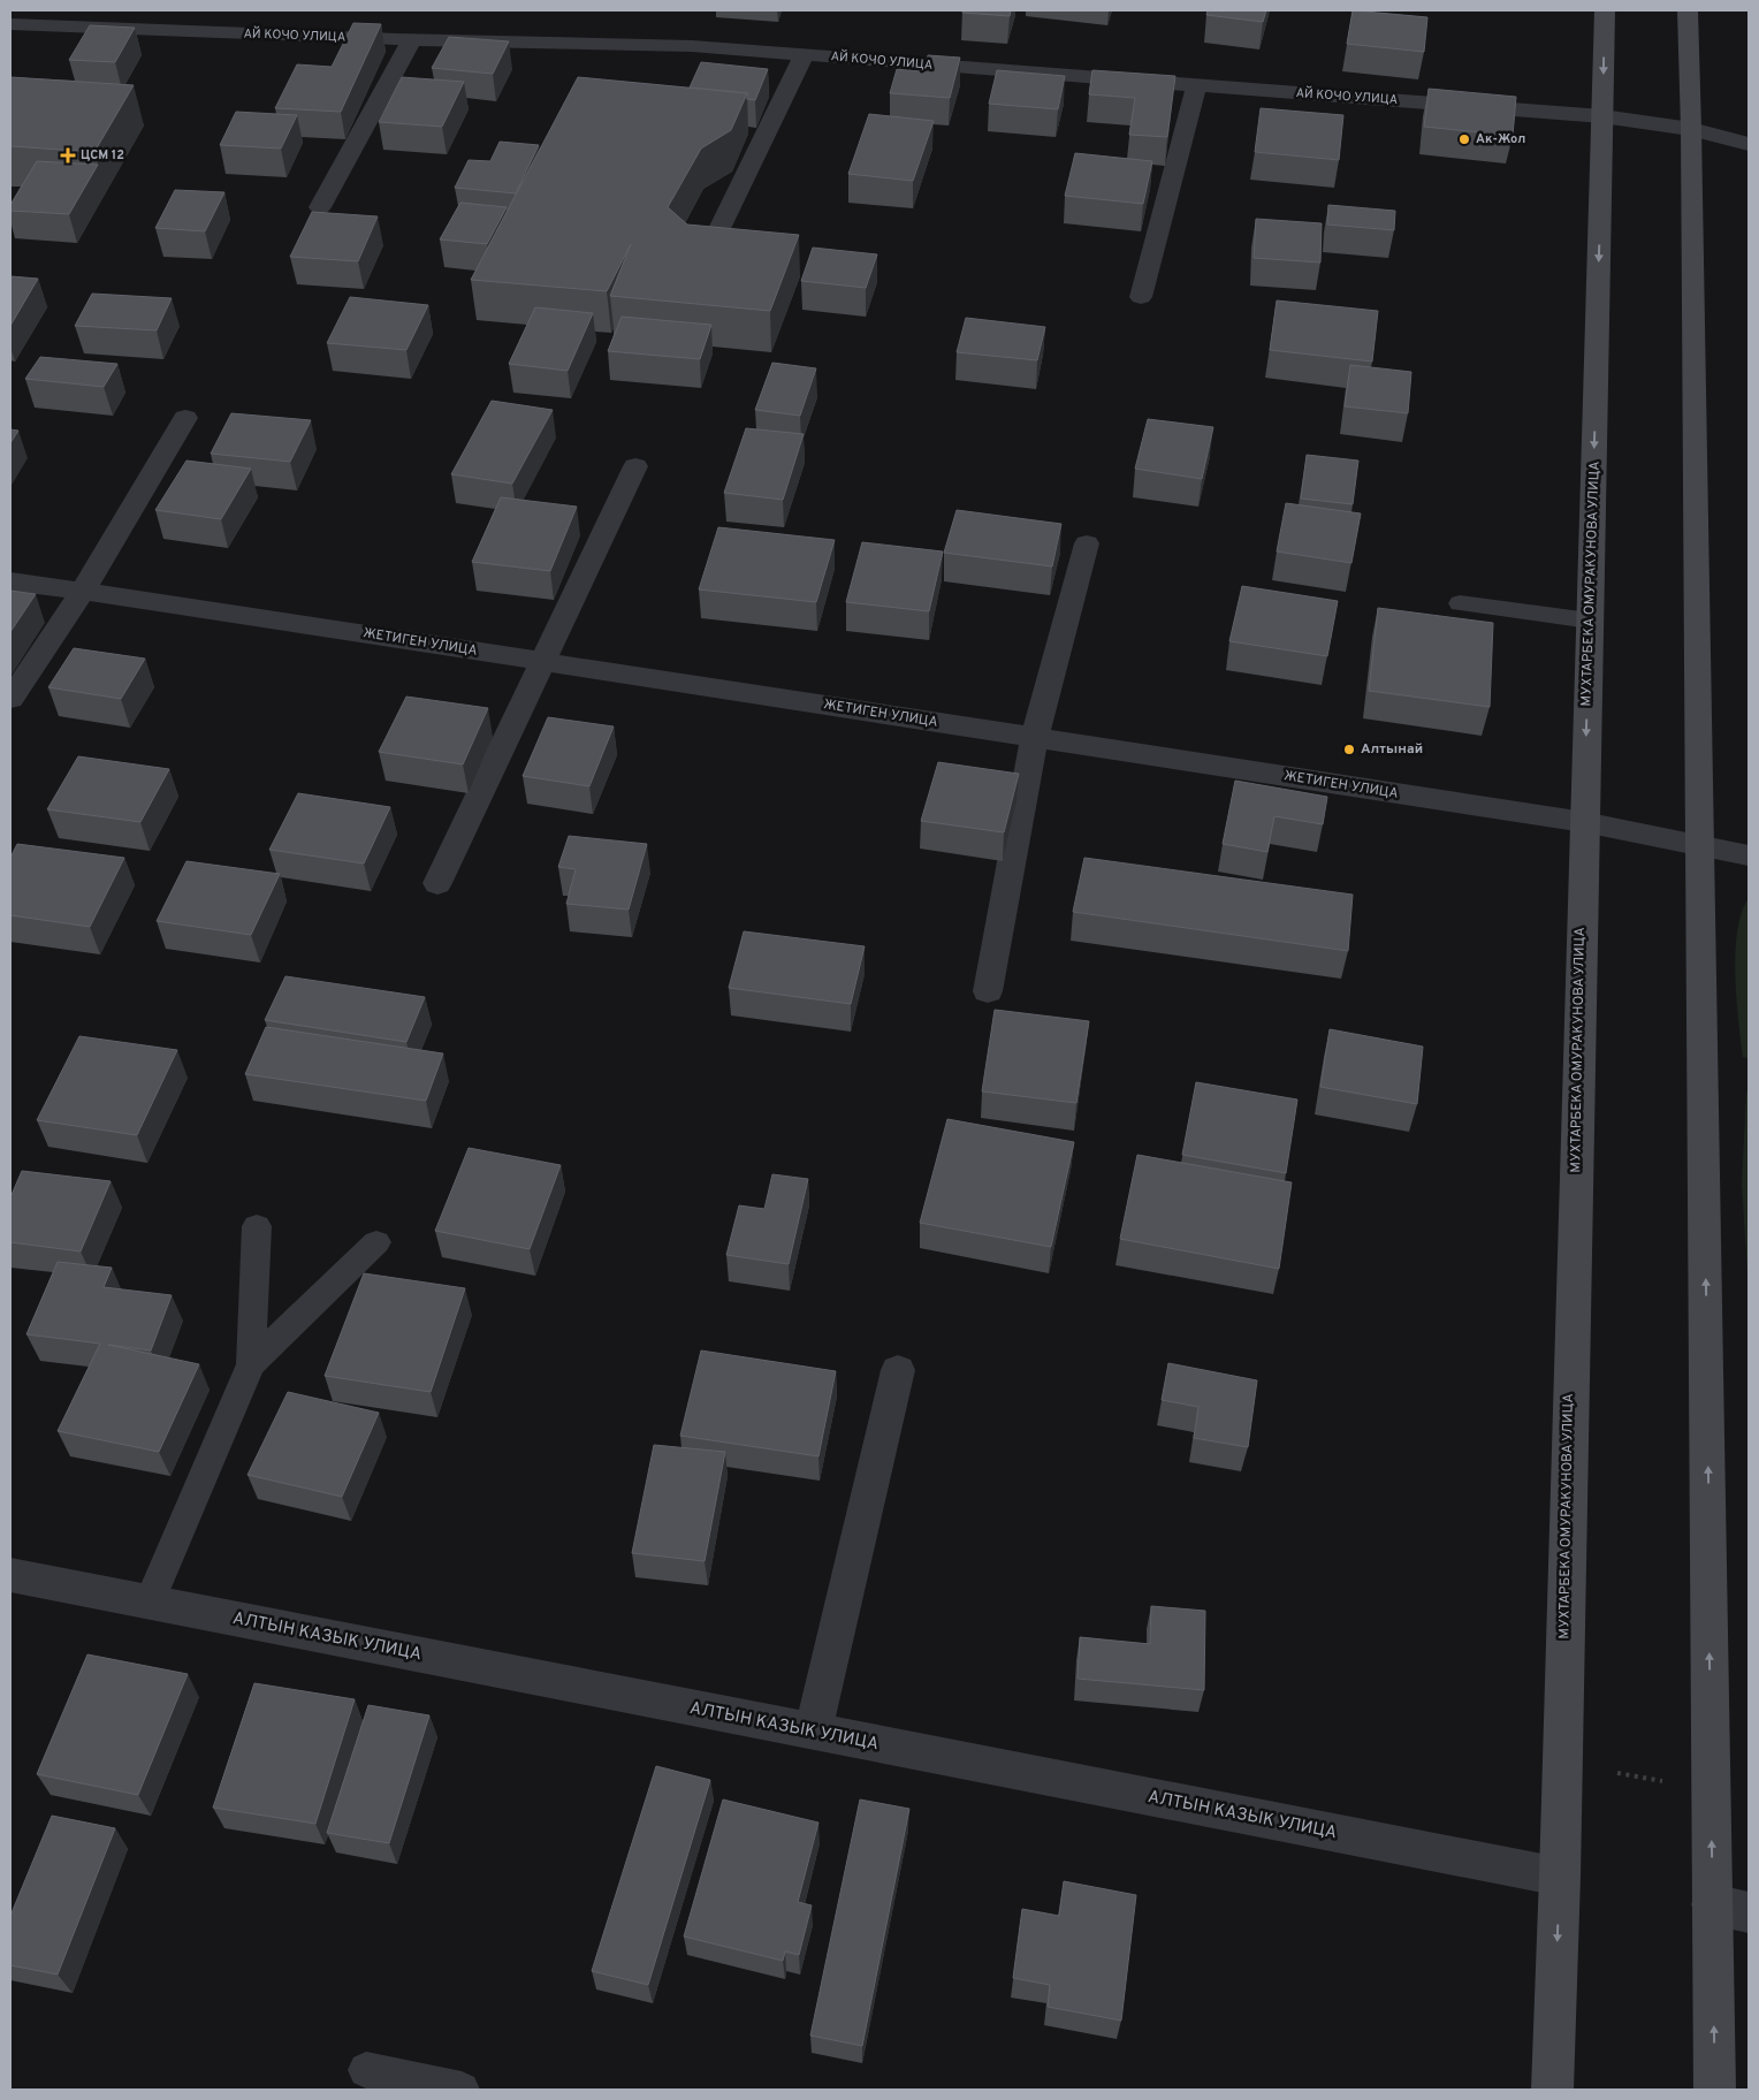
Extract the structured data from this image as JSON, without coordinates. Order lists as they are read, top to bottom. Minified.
{"streets":{"main road":["МУХТАРБЕКА ОМУРАКУНОВА УЛИЦА"],"street":["АЙ КОЧО УЛИЦА","ЖЕТИГЕН УЛИЦА","АЛТЫН КАЗЫК УЛИЦА"]},"crossings":[["АЙ КОЧО УЛИЦА","МУХТАРБЕКА ОМУРАКУНОВА УЛИЦА"],["МУХТАРБЕКА ОМУРАКУНОВА УЛИЦА","ЖЕТИГЕН УЛИЦА"],["МУХТАРБЕКА ОМУРАКУНОВА УЛИЦА","АЛТЫН КАЗЫК УЛИЦА"]],"places":{"other":["Ак-Жол","Алтынай"],"health":["ЦСМ 12"]}}
